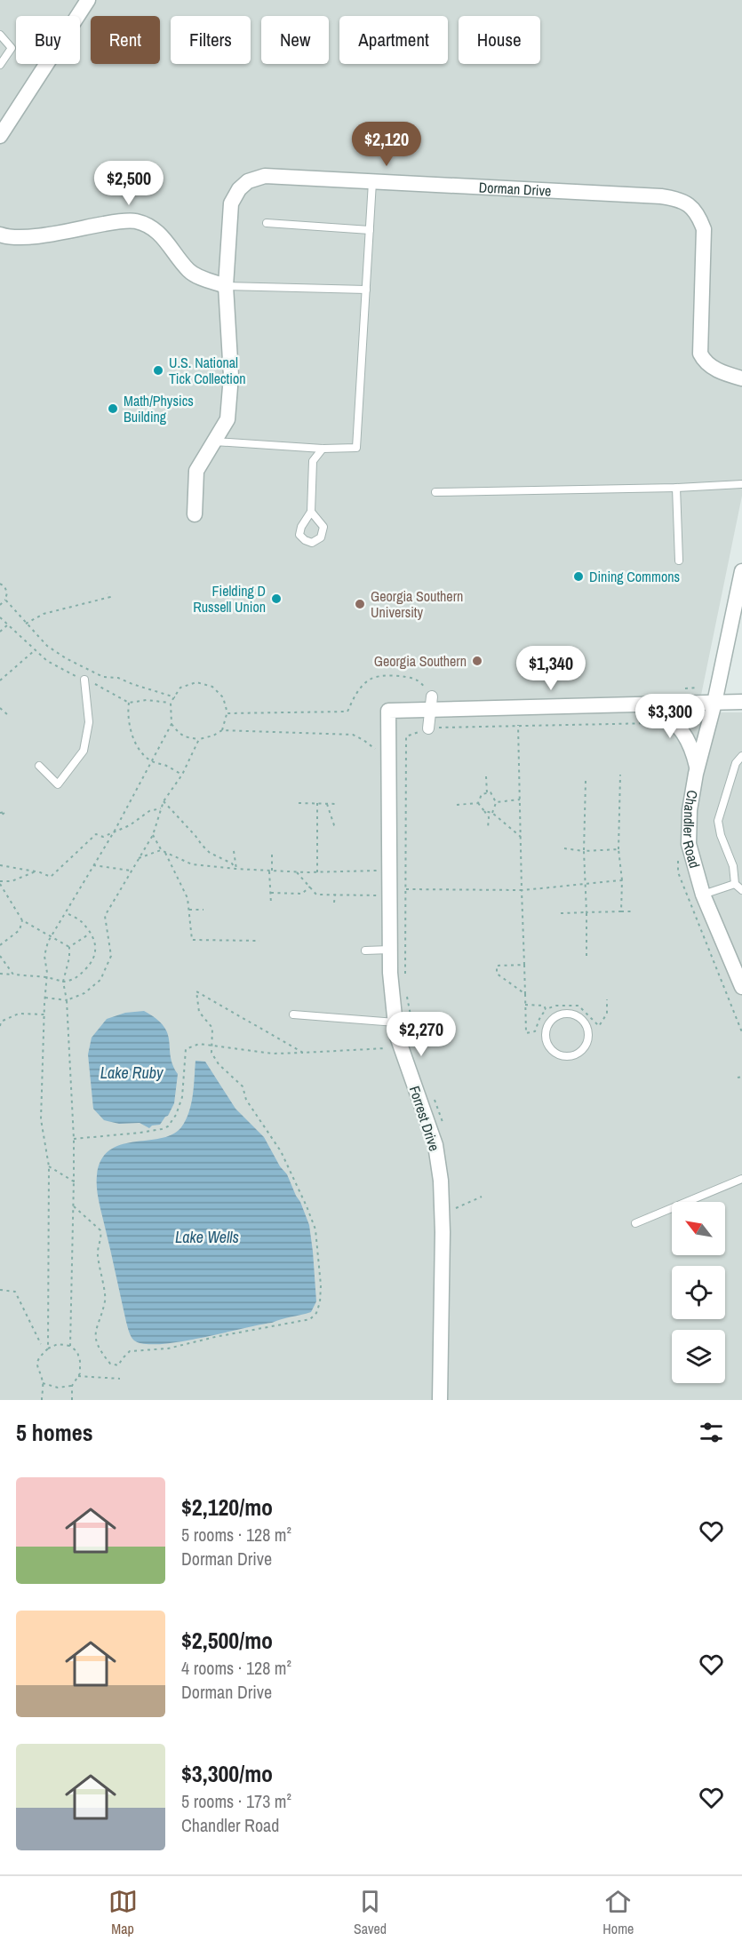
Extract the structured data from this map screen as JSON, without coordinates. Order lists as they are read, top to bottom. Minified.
{"streets":{"street":["Dorman Drive","Chandler Road","Forrest Drive"]},"water":["Lake Ruby","Lake Wells"],"places":["U.S. National Tick Collection","Math/Physics Building","Dining Commons","Fielding D Russell Union","Georgia Southern University","Georgia Southern"],"north":"top left","page":{"chip":["Buy","Rent","Filters","New","Apartment","House"],"price":["$2,120","$2,500","$1,340","$3,300","$2,270"],"heading":"5 homes","list":[{"name":"$2,120/mo","note":"5 rooms · 128 m² · Dorman Drive"},{"name":"$2,500/mo","note":"4 rooms · 128 m² · Dorman Drive"},{"name":"$3,300/mo","note":"5 rooms · 173 m² · Chandler Road"}],"tabs":["Map","Saved","Home"]}}
